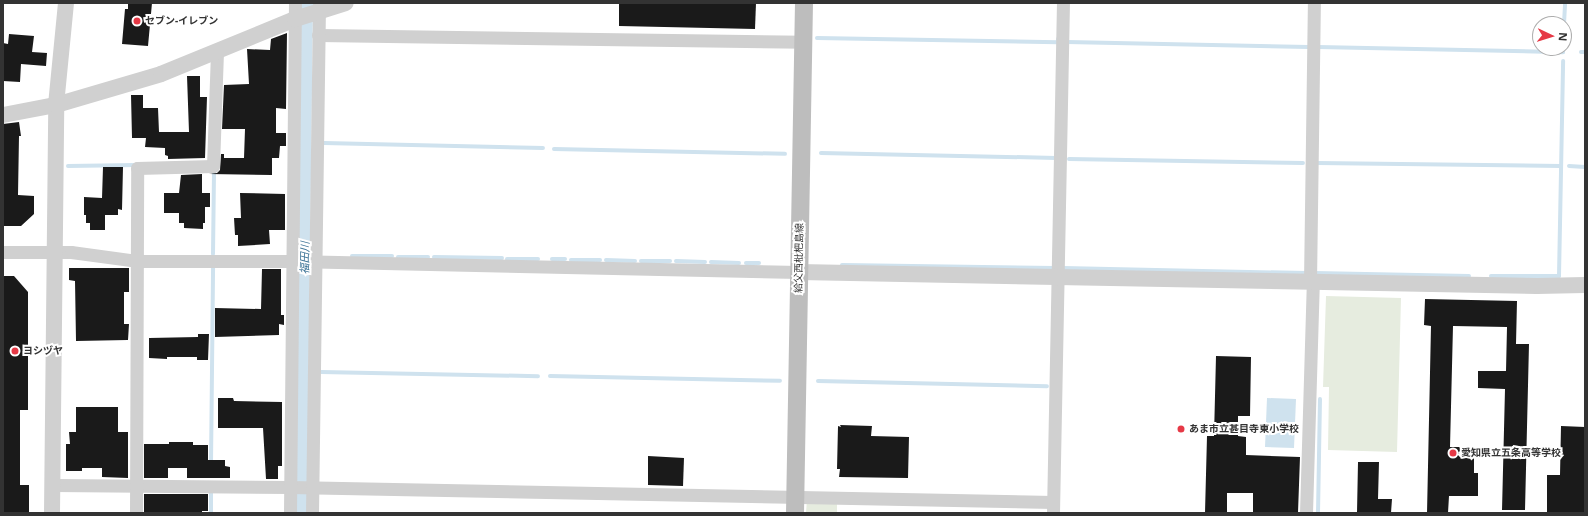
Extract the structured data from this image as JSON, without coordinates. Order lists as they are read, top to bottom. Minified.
{"streets":{"main road":["給父西枇杷島線"]},"water":["福田川"],"places":["セブン-イレブン","ヨシヅヤ","あま市立甚目寺東小学校","愛知県立五条高等学校"],"north":"right"}
